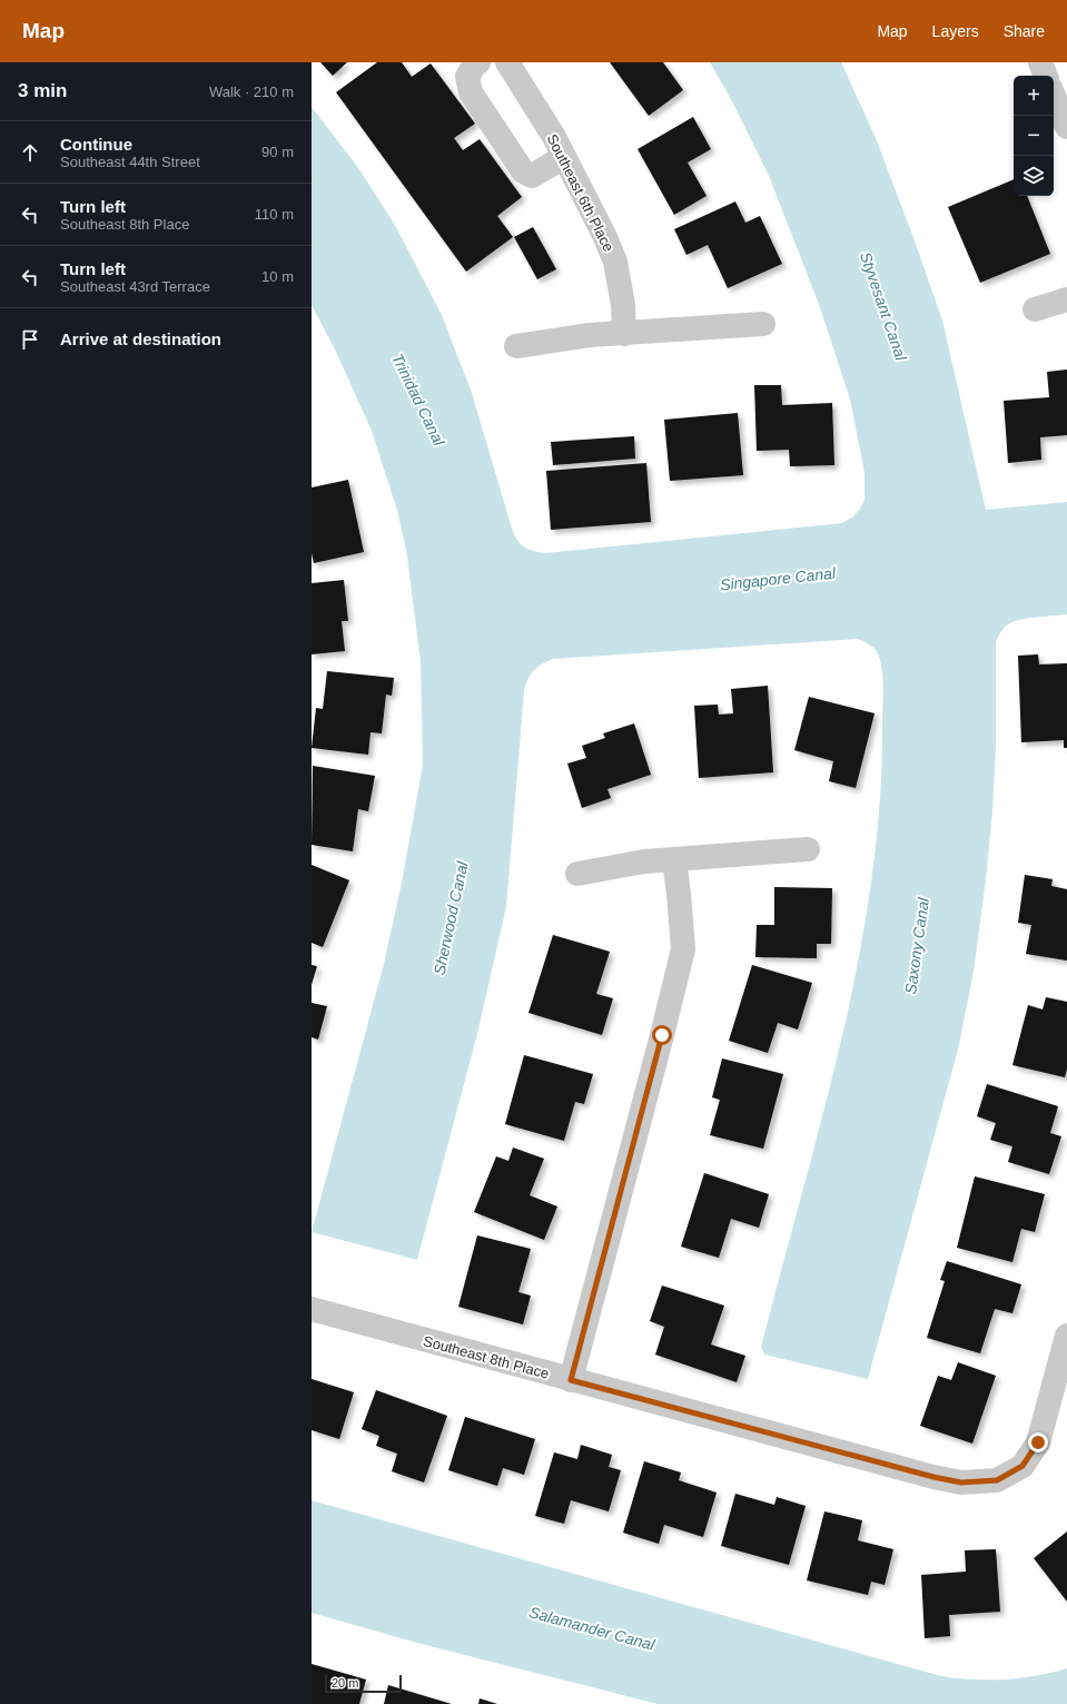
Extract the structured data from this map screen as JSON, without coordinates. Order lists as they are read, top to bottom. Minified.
{"streets":{"street":["Southeast 6th Place","Southeast 8th Place"]},"water":["Styvesant Canal","Trinidad Canal","Singapore Canal","Sherwood Canal","Saxony Canal","Salamander Canal"],"scale_bar":"20 m","page":{"header":"Map","nav":["Map","Layers","Share"],"heading":["3 min","Walk · 210 m"],"map_buttons":["+","−"],"list":[["Continue","Southeast 44th Street","90 m"],["Turn left","Southeast 8th Place","110 m"],["Turn left","Southeast 43rd Terrace","10 m"],"Arrive at destination"],"scale":"20 m"}}
